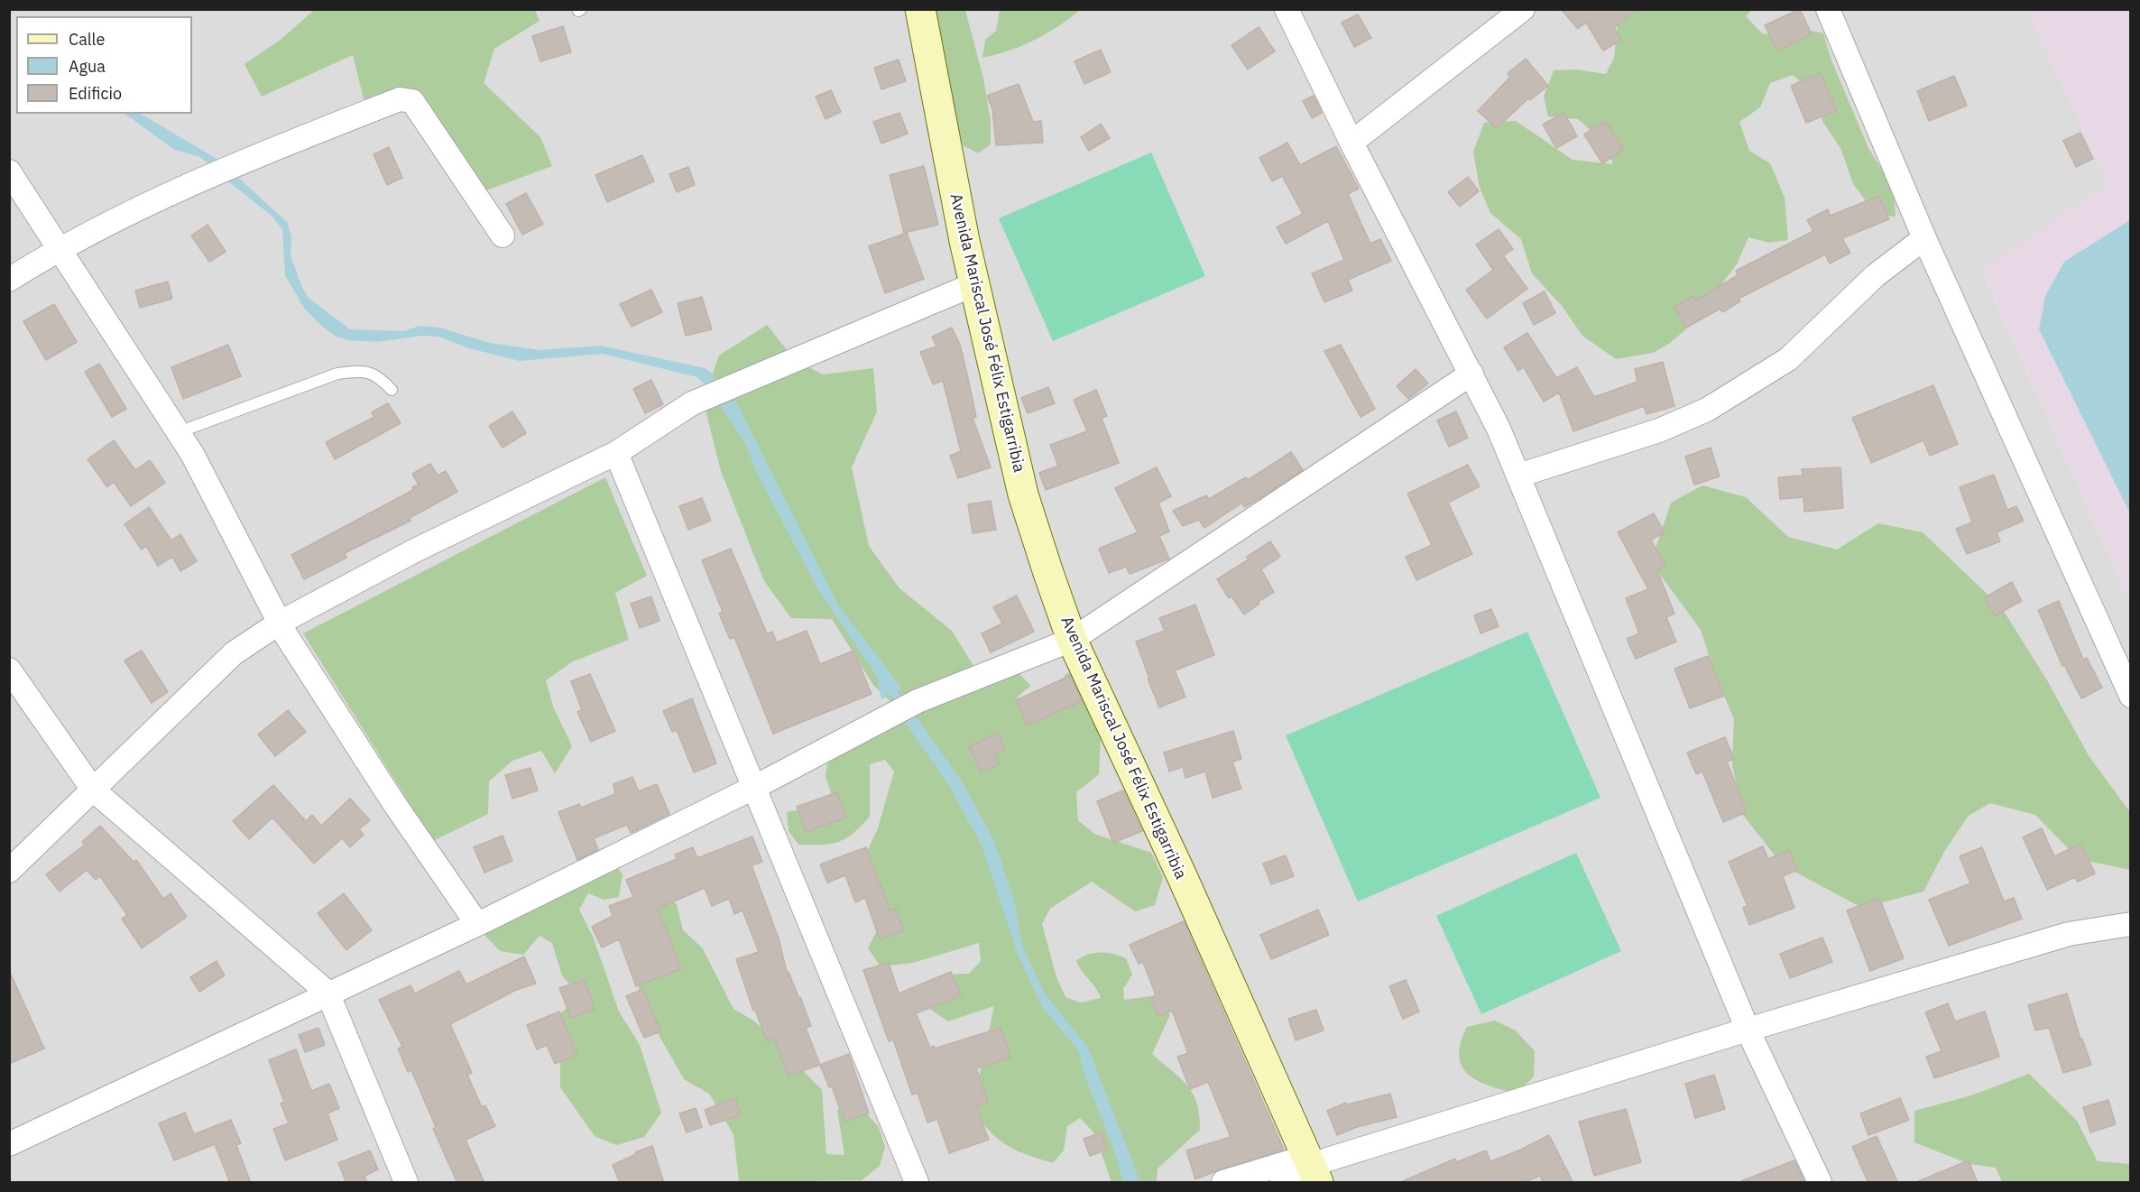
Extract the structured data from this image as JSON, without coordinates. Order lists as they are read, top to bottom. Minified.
{"streets":{"main road":["Avenida Mariscal José Félix Estigarribia"]},"legend":["Calle","Agua","Edificio"]}
